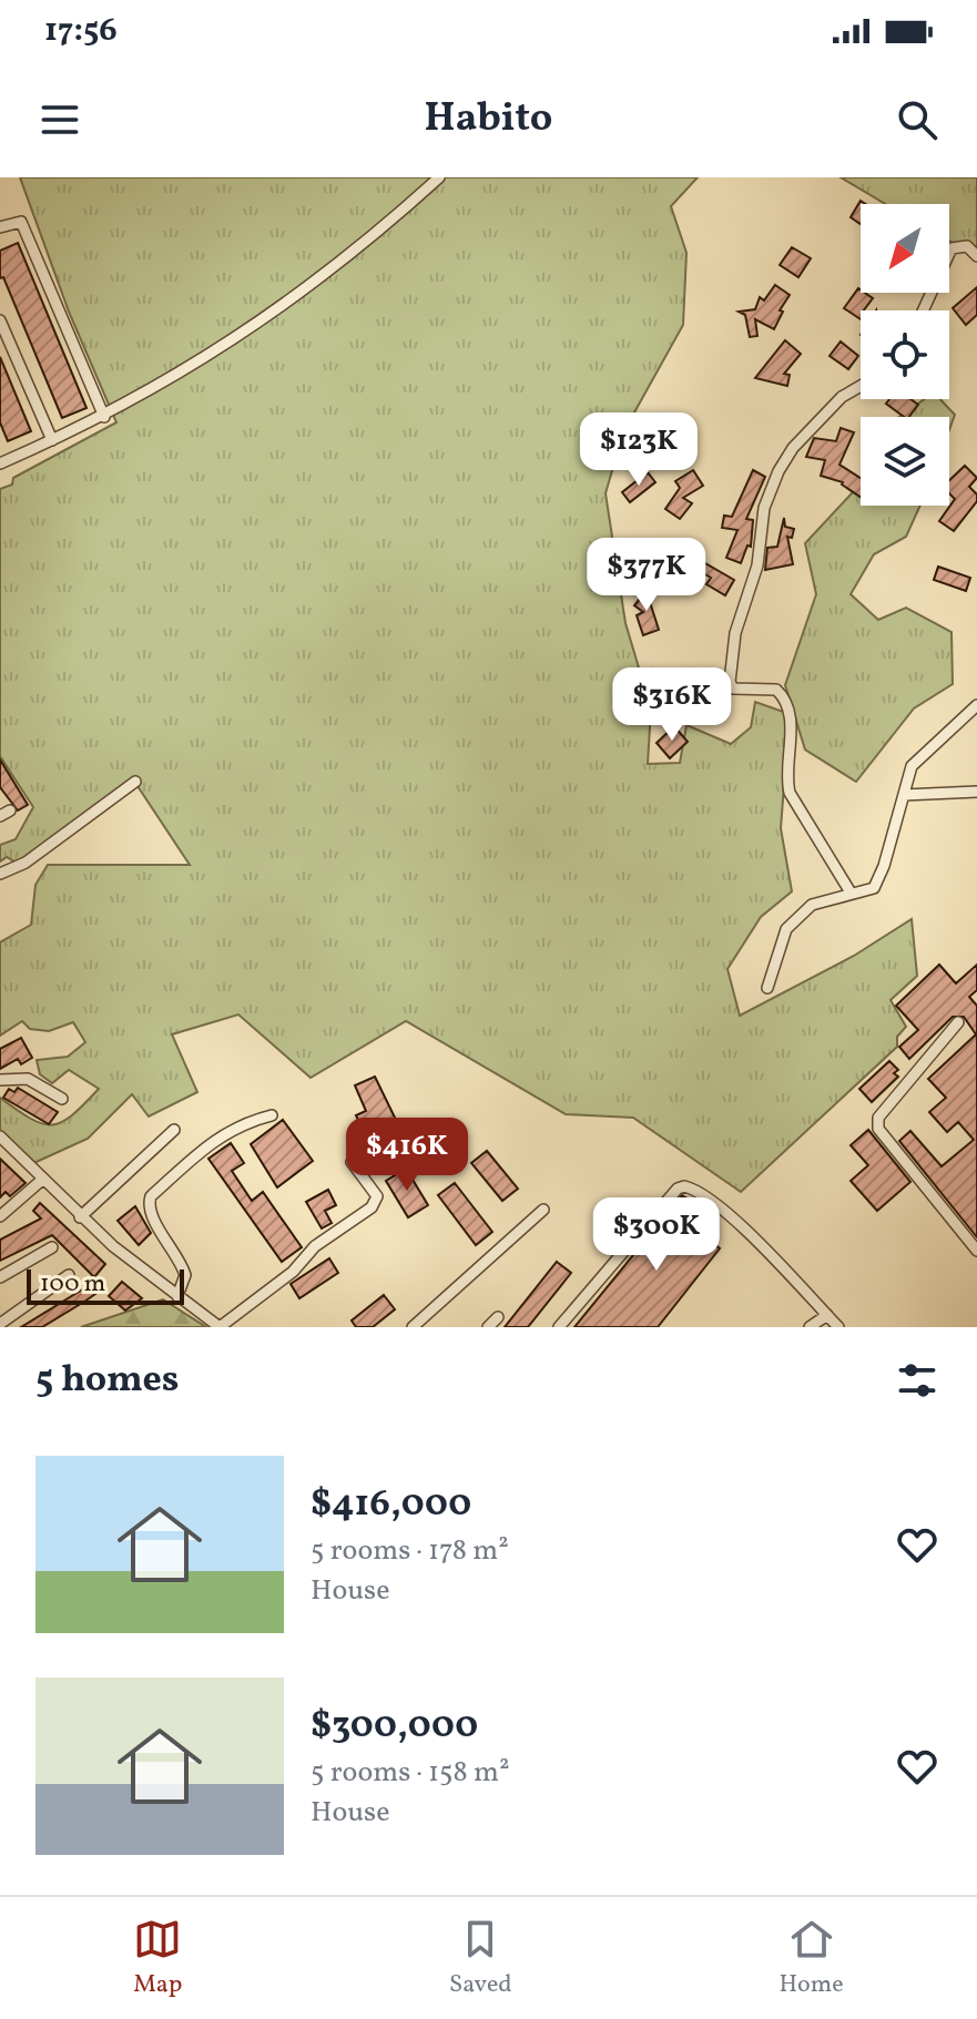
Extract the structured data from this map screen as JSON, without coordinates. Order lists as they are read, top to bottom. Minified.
{"scale_bar":"100 m","north":"bottom left","page":{"status":"17:56","header":"Habito","price":["$123K","$377K","$316K","$416K","$300K"],"scale":"100 m","heading":"5 homes","list":[{"name":"$416,000","note":"5 rooms · 178 m² · House"},{"name":"$300,000","note":"5 rooms · 158 m² · House"}],"tabs":["Map","Saved","Home"]}}
